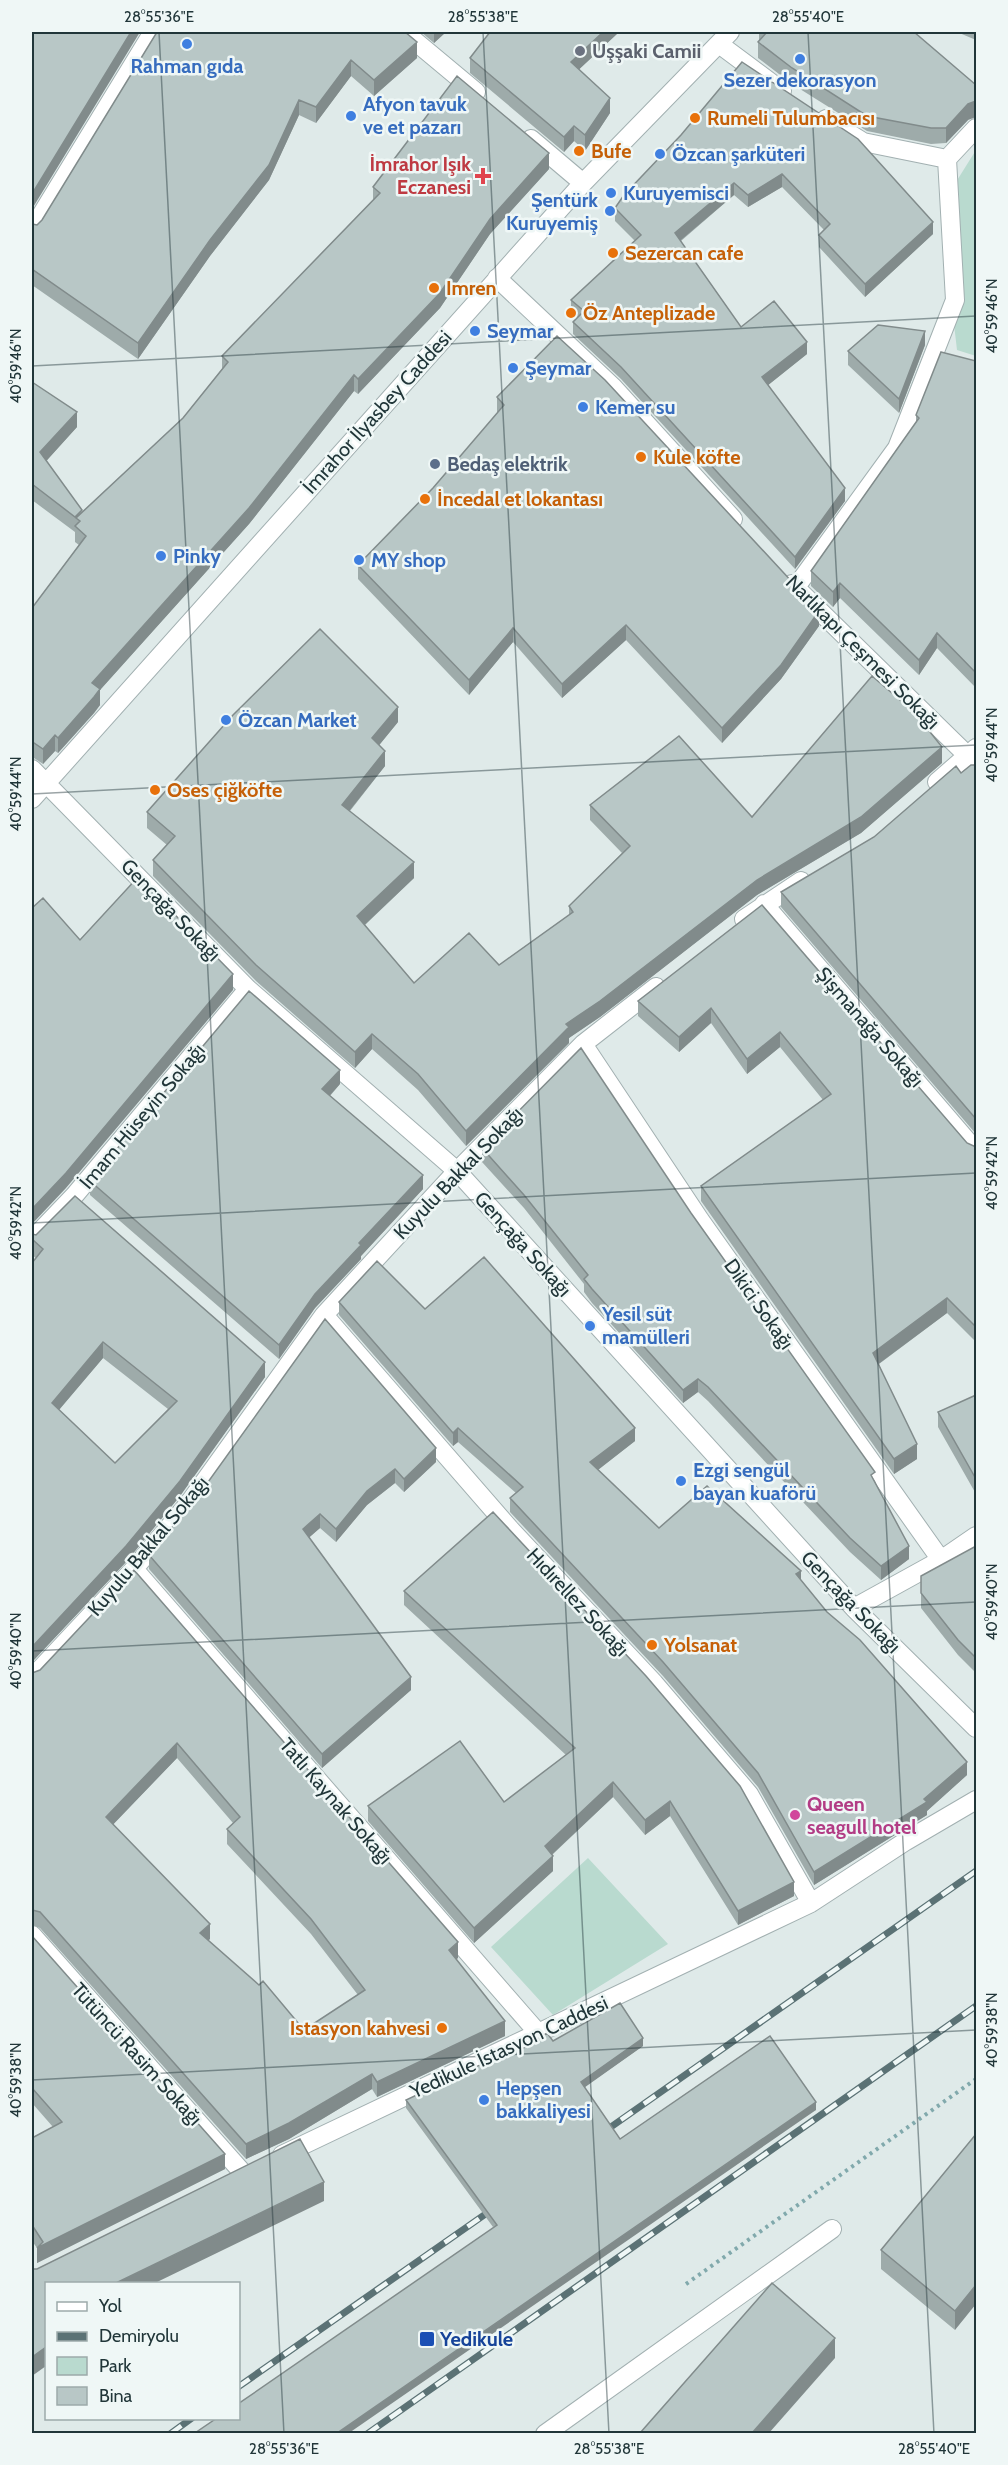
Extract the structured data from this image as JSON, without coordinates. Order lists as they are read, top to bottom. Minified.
{"streets":{"street":["İmrahor İlyasbey Caddesi","Narlıkapı Çeşmesi Sokağı","Gençağa Sokağı","Şişmanağa Sokağı","İmam Hüseyin Sokağı","Kuyulu Bakkal Sokağı","Dikici Sokağı","Hıdırellez Sokağı","Tatlı Kaynak Sokağı","Yedikule İstasyon Caddesi","Tütüncü Rasim Sokağı"]},"crossings":[["İmrahor İlyasbey Caddesi","Gençağa Sokağı"],["Gençağa Sokağı","İmam Hüseyin Sokağı"],["Gençağa Sokağı","Kuyulu Bakkal Sokağı"],["Kuyulu Bakkal Sokağı","Dikici Sokağı"],["Kuyulu Bakkal Sokağı","Hıdırellez Sokağı"],["Kuyulu Bakkal Sokağı","Tatlı Kaynak Sokağı"],["Hıdırellez Sokağı","Yedikule İstasyon Caddesi"],["Tatlı Kaynak Sokağı","Yedikule İstasyon Caddesi"],["Yedikule İstasyon Caddesi","Tütüncü Rasim Sokağı"]],"places":{"other":["Rahman gıda","Uşşaki Camii","Sezer dekorasyon","Afyon tavuk ve et pazarı","Rumeli Tulumbacısı","Bufe","Özcan şarküteri","Kuruyemisci","Şentürk Kuruyemiş","Sezercan cafe","Imren","Öz Anteplizade","Seymar","Şeymar","Kemer su","Kule köfte","Bedaş elektrik","İncedal et lokantası","Pinky","MY shop","Özcan Market","Oses çiğköfte","Yesil süt mamülleri","Ezgi sengül bayan kuaförü","Yolsanat","Queen seagull hotel","Istasyon kahvesi","Hepşen bakkaliyesi"],"health":["İmrahor Işık Eczanesi"],"transit":["Yedikule"]},"legend":["Yol","Demiryolu","Park","Bina"],"coordinates":["28°55'36\"E","28°55'38\"E","28°55'40\"E","40°59'46\"N","40°59'44\"N","40°59'42\"N","40°59'40\"N","40°59'38\"N"]}
